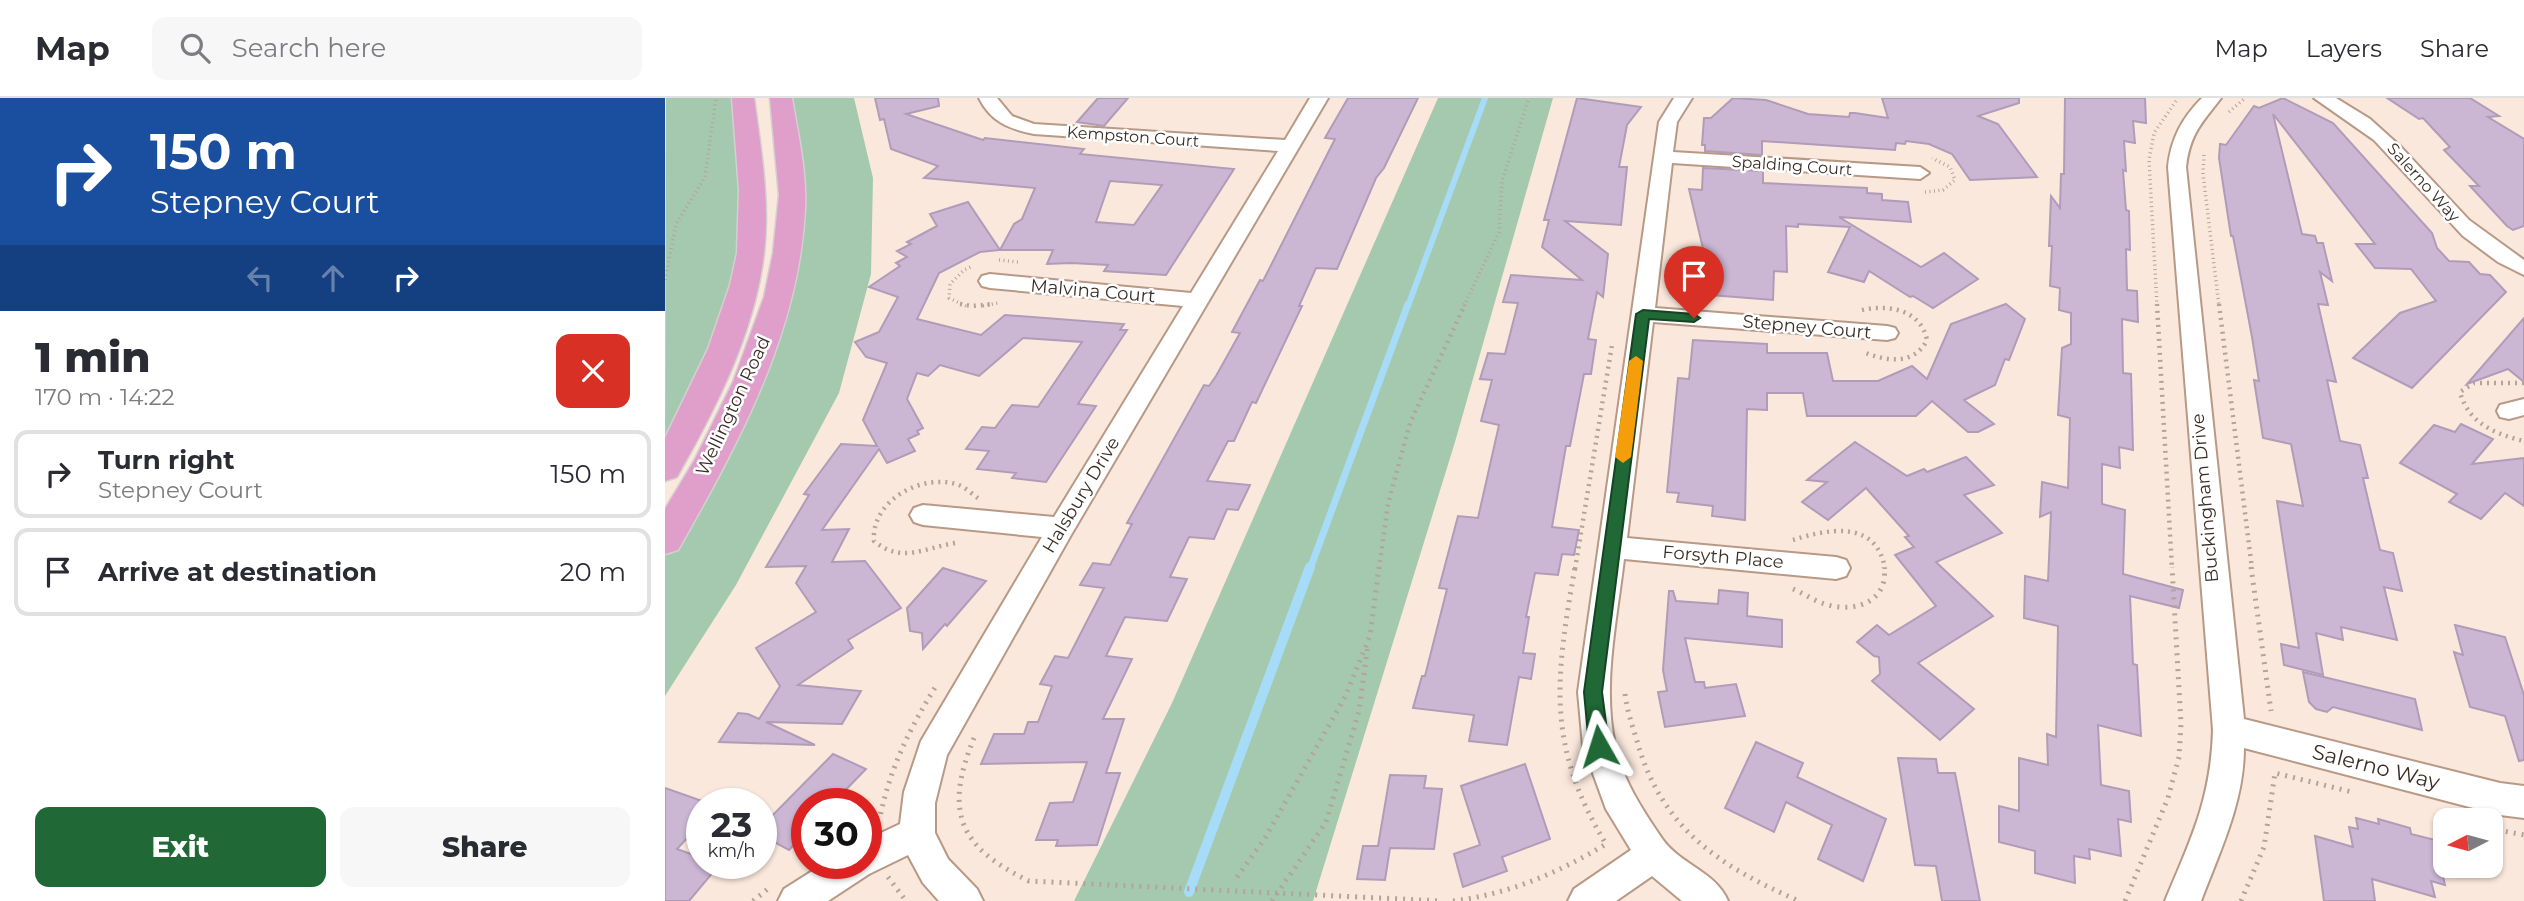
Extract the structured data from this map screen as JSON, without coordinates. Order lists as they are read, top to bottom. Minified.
{"streets":{"main road":["Wellington Road"],"street":["Kempston Court","Spalding Court","Salerno Way","Malvina Court","Stepney Court","Halsbury Drive","Buckingham Drive","Forsyth Place"]},"crossings":[["Kempston Court","Halsbury Drive"],["Salerno Way","Buckingham Drive"],["Malvina Court","Halsbury Drive"]],"north":"left","page":{"header":"Map","search":"Search here","nav":["Map","Layers","Share"],"turn":["150 m","Stepney Court"],"heading":["1 min","170 m · 14:22"],"list":[{"name":"Turn right","note":"Stepney Court","value":"150 m"},{"name":"Arrive at destination","value":"20 m"}],"speed":"23 km/h","limit":"30","buttons":["Exit","Share"]}}
